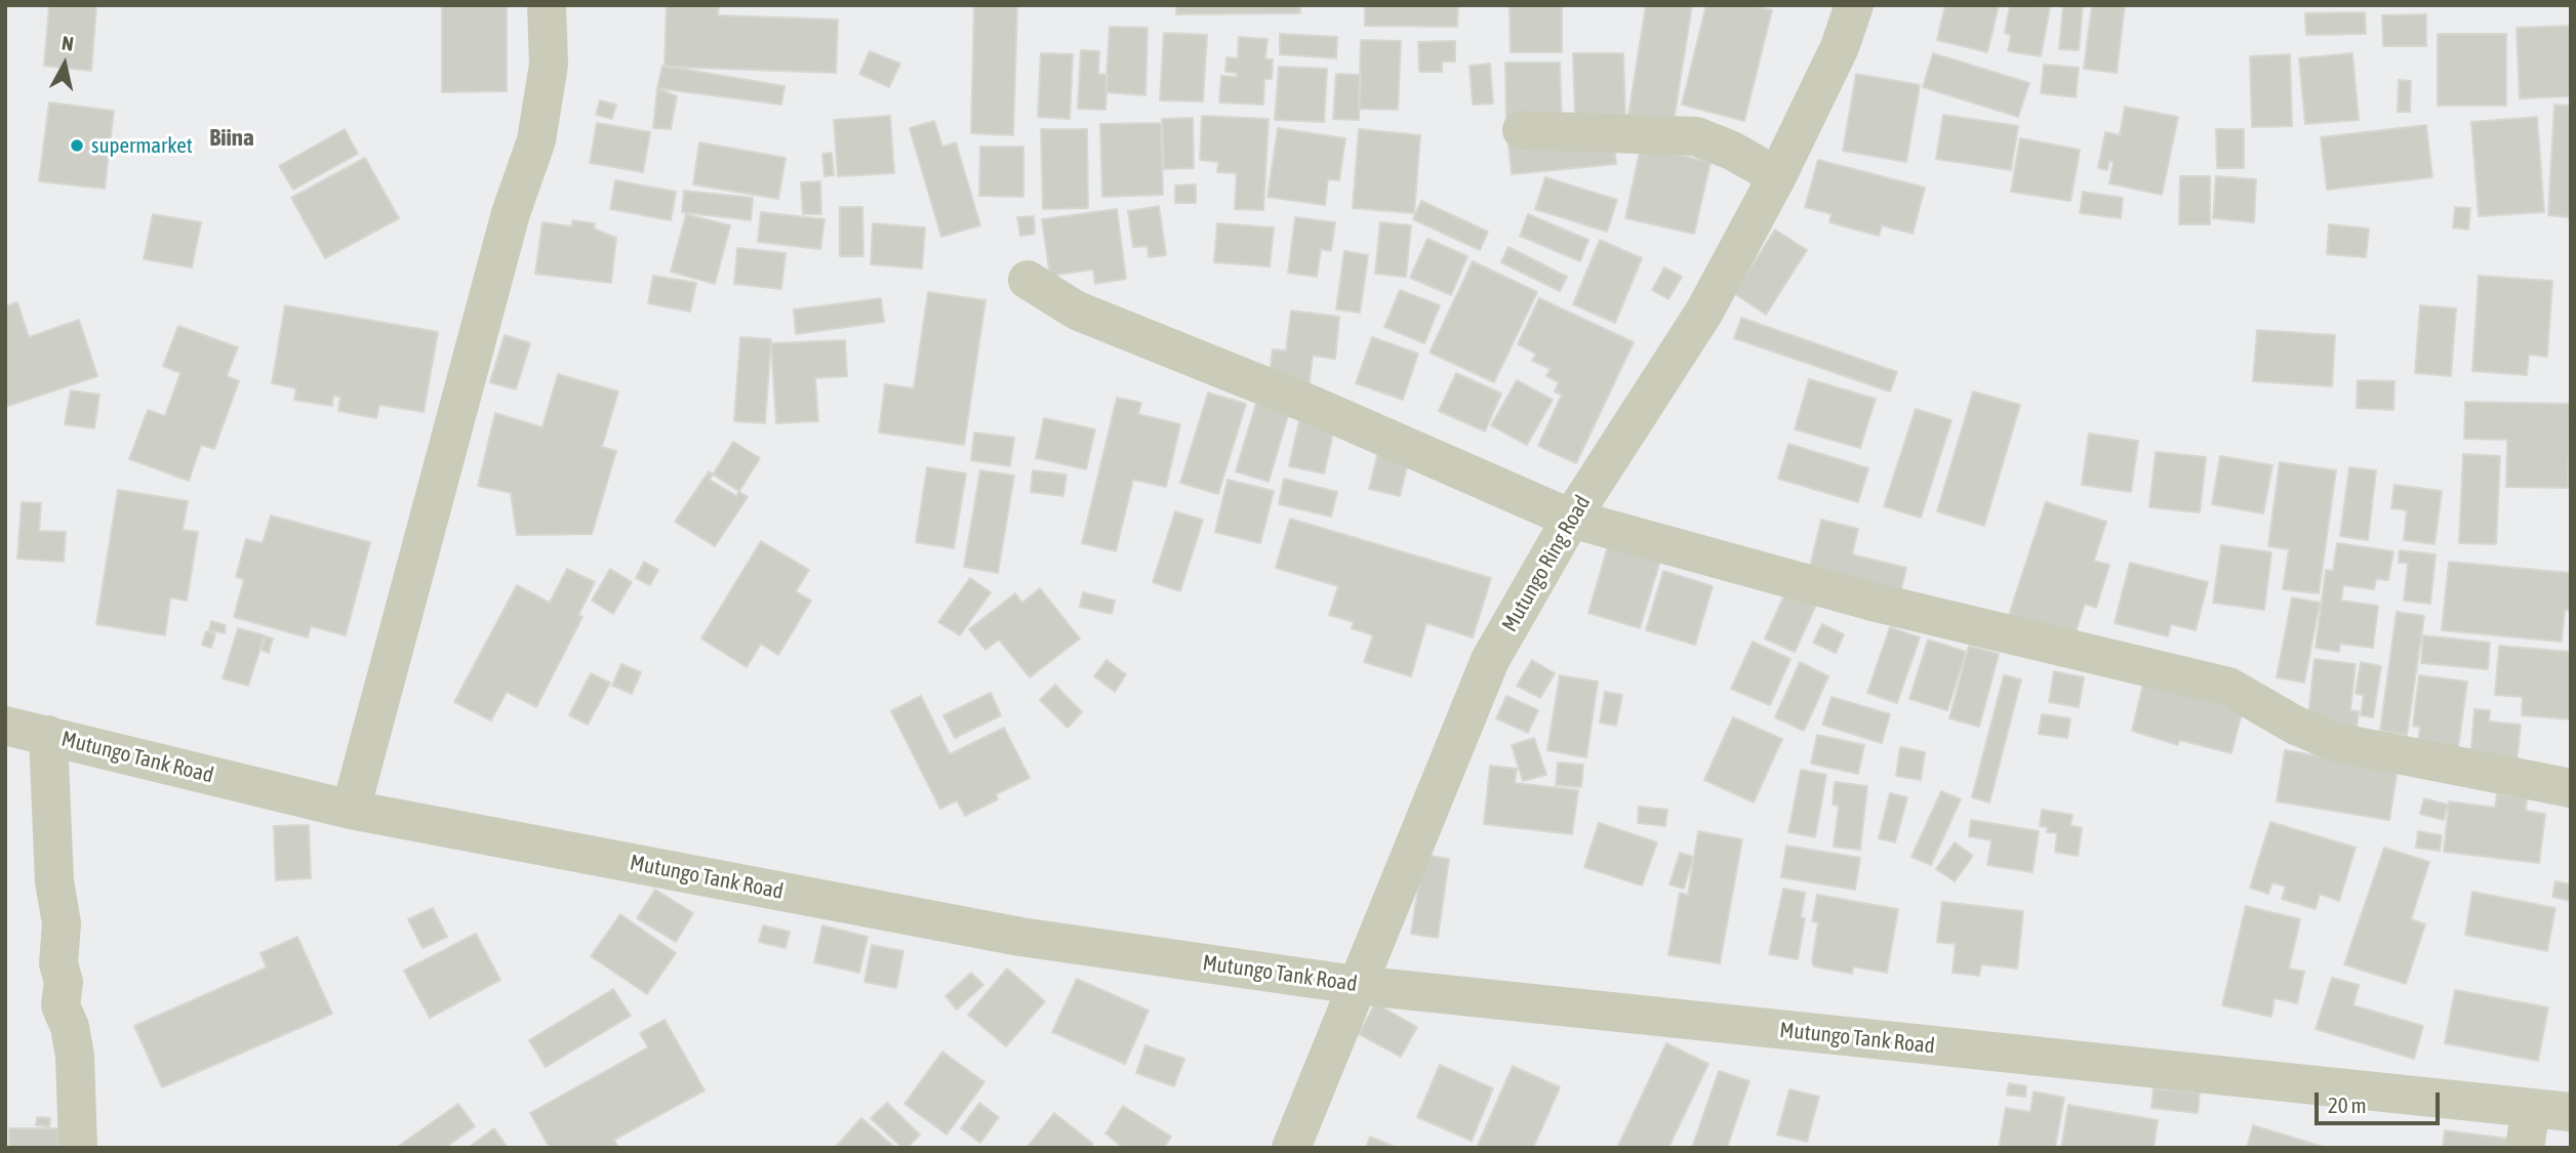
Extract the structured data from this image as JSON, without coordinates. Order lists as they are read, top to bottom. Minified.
{"streets":{"street":["Mutungo Ring Road","Mutungo Tank Road"]},"crossings":[["Mutungo Ring Road","Mutungo Tank Road"]],"districts":["Biina"],"places":["supermarket"],"scale_bar":"20 m","north":"top"}
